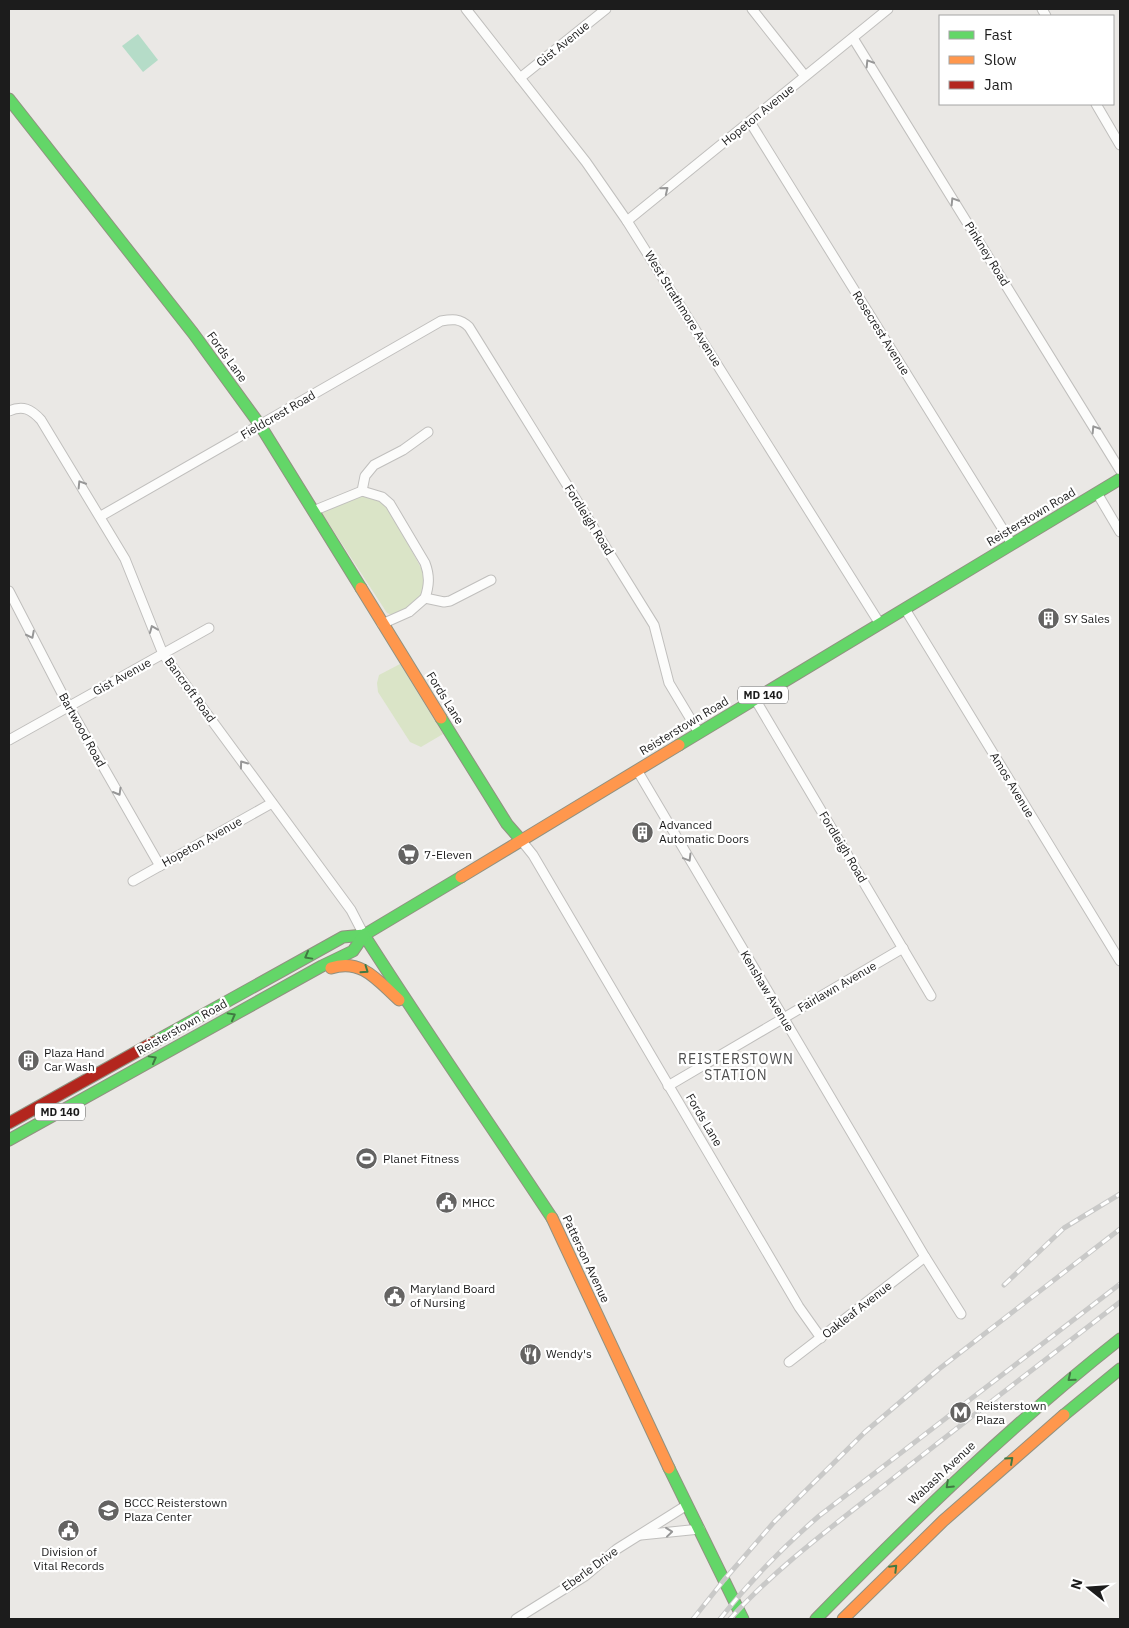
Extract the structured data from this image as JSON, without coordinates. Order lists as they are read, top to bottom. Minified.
{"streets":{"main road":["Fords Lane","Reisterstown Road","MD 140","Patterson Avenue","Wabash Avenue"],"street":["Gist Avenue","Hopeton Avenue","Pinkney Road","West Strathmore Avenue","Rosecrest Avenue","Fieldcrest Road","Fordleigh Road","Bancroft Road","Bartwood Road","Amos Avenue","Fairlawn Avenue","Kenshaw Avenue","Oakleaf Avenue","Eberle Drive"]},"crossings":[["Gist Avenue","West Strathmore Avenue"],["Gist Avenue","Bancroft Road"],["Gist Avenue","Bartwood Road"],["Hopeton Avenue","Pinkney Road"],["Hopeton Avenue","West Strathmore Avenue"],["Hopeton Avenue","Rosecrest Avenue"],["Hopeton Avenue","Bancroft Road"],["Hopeton Avenue","Bartwood Road"],["West Strathmore Avenue","Reisterstown Road"],["Rosecrest Avenue","Reisterstown Road"],["Fords Lane","Fieldcrest Road"],["Fords Lane","Reisterstown Road"],["Fords Lane","Fairlawn Avenue"],["Fords Lane","Oakleaf Avenue"],["Fieldcrest Road","Fordleigh Road"],["Fieldcrest Road","Bancroft Road"],["Reisterstown Road","Fordleigh Road"],["Reisterstown Road","Bancroft Road"],["Reisterstown Road","Amos Avenue"],["Reisterstown Road","Kenshaw Avenue"],["Reisterstown Road","Patterson Avenue"],["Fordleigh Road","Fairlawn Avenue"],["Bancroft Road","Patterson Avenue"],["Fairlawn Avenue","Kenshaw Avenue"],["Kenshaw Avenue","Oakleaf Avenue"],["Patterson Avenue","Eberle Drive"]],"one_way":["Pinkney Road","Bancroft Road","Bartwood Road","Kenshaw Avenue"],"districts":["REISTERSTOWN STATION"],"places":{"building":["SY Sales","Advanced Automatic Doors","Plaza Hand Car Wash"],"supermarket":["7-Eleven"],"sports":["Planet Fitness"],"public building":["MHCC","Maryland Board of Nursing","Division of Vital Records"],"restaurant":["Wendy's"],"metro station":["Reisterstown Plaza"],"school or university":["BCCC Reisterstown Plaza Center"]},"legend":["Fast","Slow","Jam"],"north":"left"}
